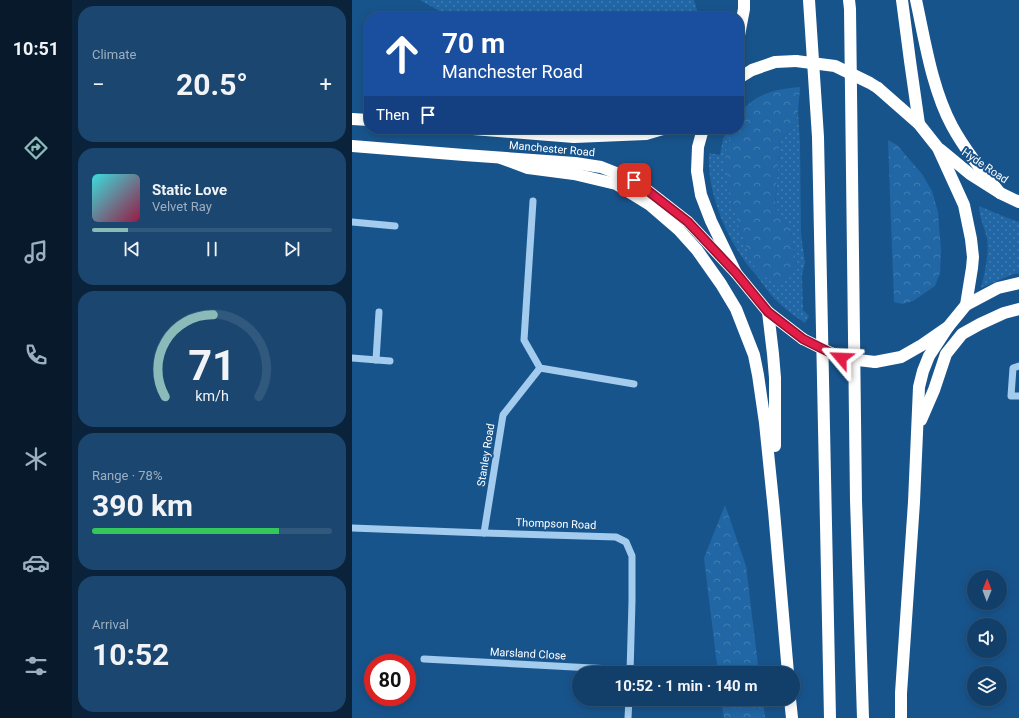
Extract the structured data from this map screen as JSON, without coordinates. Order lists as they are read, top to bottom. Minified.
{"streets":{"highway":["Manchester Road","Hyde Road"],"street":["Stanley Road","Thompson Road","Marsland Close"]},"crossings":[["Stanley Road","Thompson Road"]],"north":"top","page":{"tabs":"10:51","tile":["Climate",["Range · 78%","390 km"],["Arrival","10:52"]],"turn":["70 m","Manchester Road"],"heat":["−","20.5°","+"],"then":"Then","song":["Static Love","Velvet Ray"],"limit":"80","trip":"10:52 · 1 min · 140 m","gauge":["71","km/h"]}}
